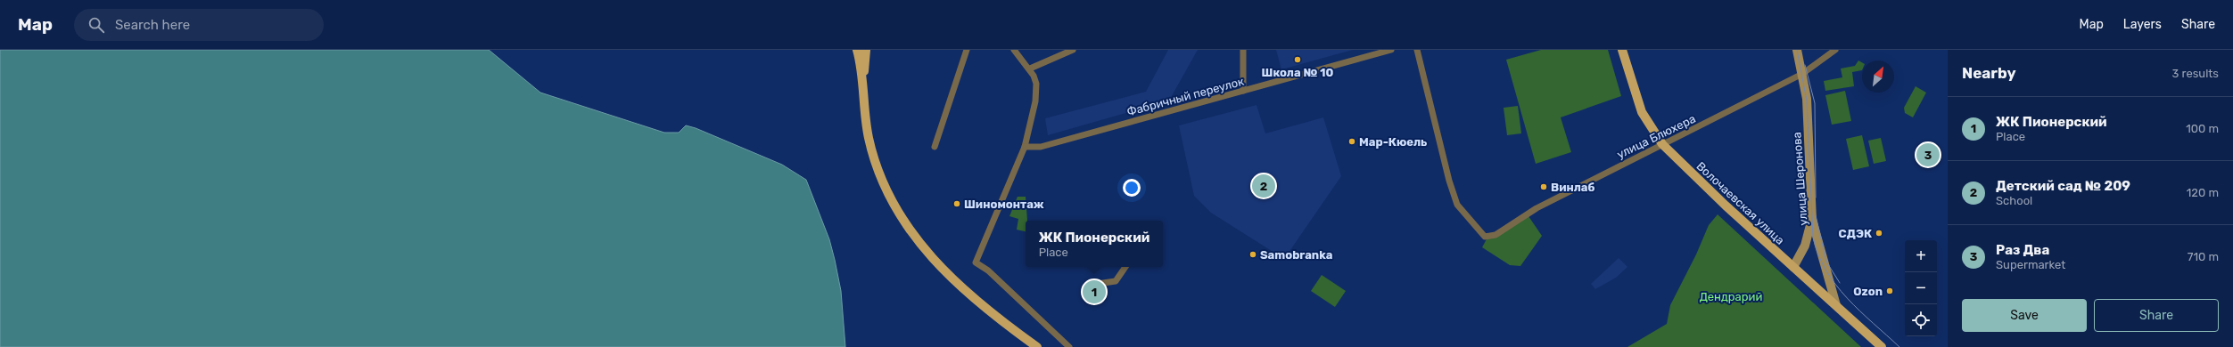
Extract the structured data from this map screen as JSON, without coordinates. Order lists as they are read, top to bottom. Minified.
{"streets":{"main road":["улица Шеронова","Волочаевская улица"],"street":["Фабричный переулок","улица Блюхера"]},"crossings":[["улица Блюхера","улица Шеронова"],["улица Блюхера","Волочаевская улица"],["улица Шеронова","Волочаевская улица"]],"parks":["Дендрарий"],"places":["Школа № 10","Мар-Кюель","Винлаб","Шиномонтаж","СДЭК","Samobranka","Ozon"],"north":"top right","page":{"header":"Map","search":"Search here","nav":["Map","Layers","Share"],"heading":["Nearby","3 results"],"list":[{"mark":"1","name":"ЖК Пионерский","note":"Place","value":"100 m"},{"mark":"2","name":"Детский сад № 209","note":"School","value":"120 m"},{"mark":"3","name":"Раз Два","note":"Supermarket","value":"710 m"}],"pins":["3","2","1"],"popup":["ЖК Пионерский","Place"],"map_buttons":["+","−"],"buttons":["Save","Share"]}}
